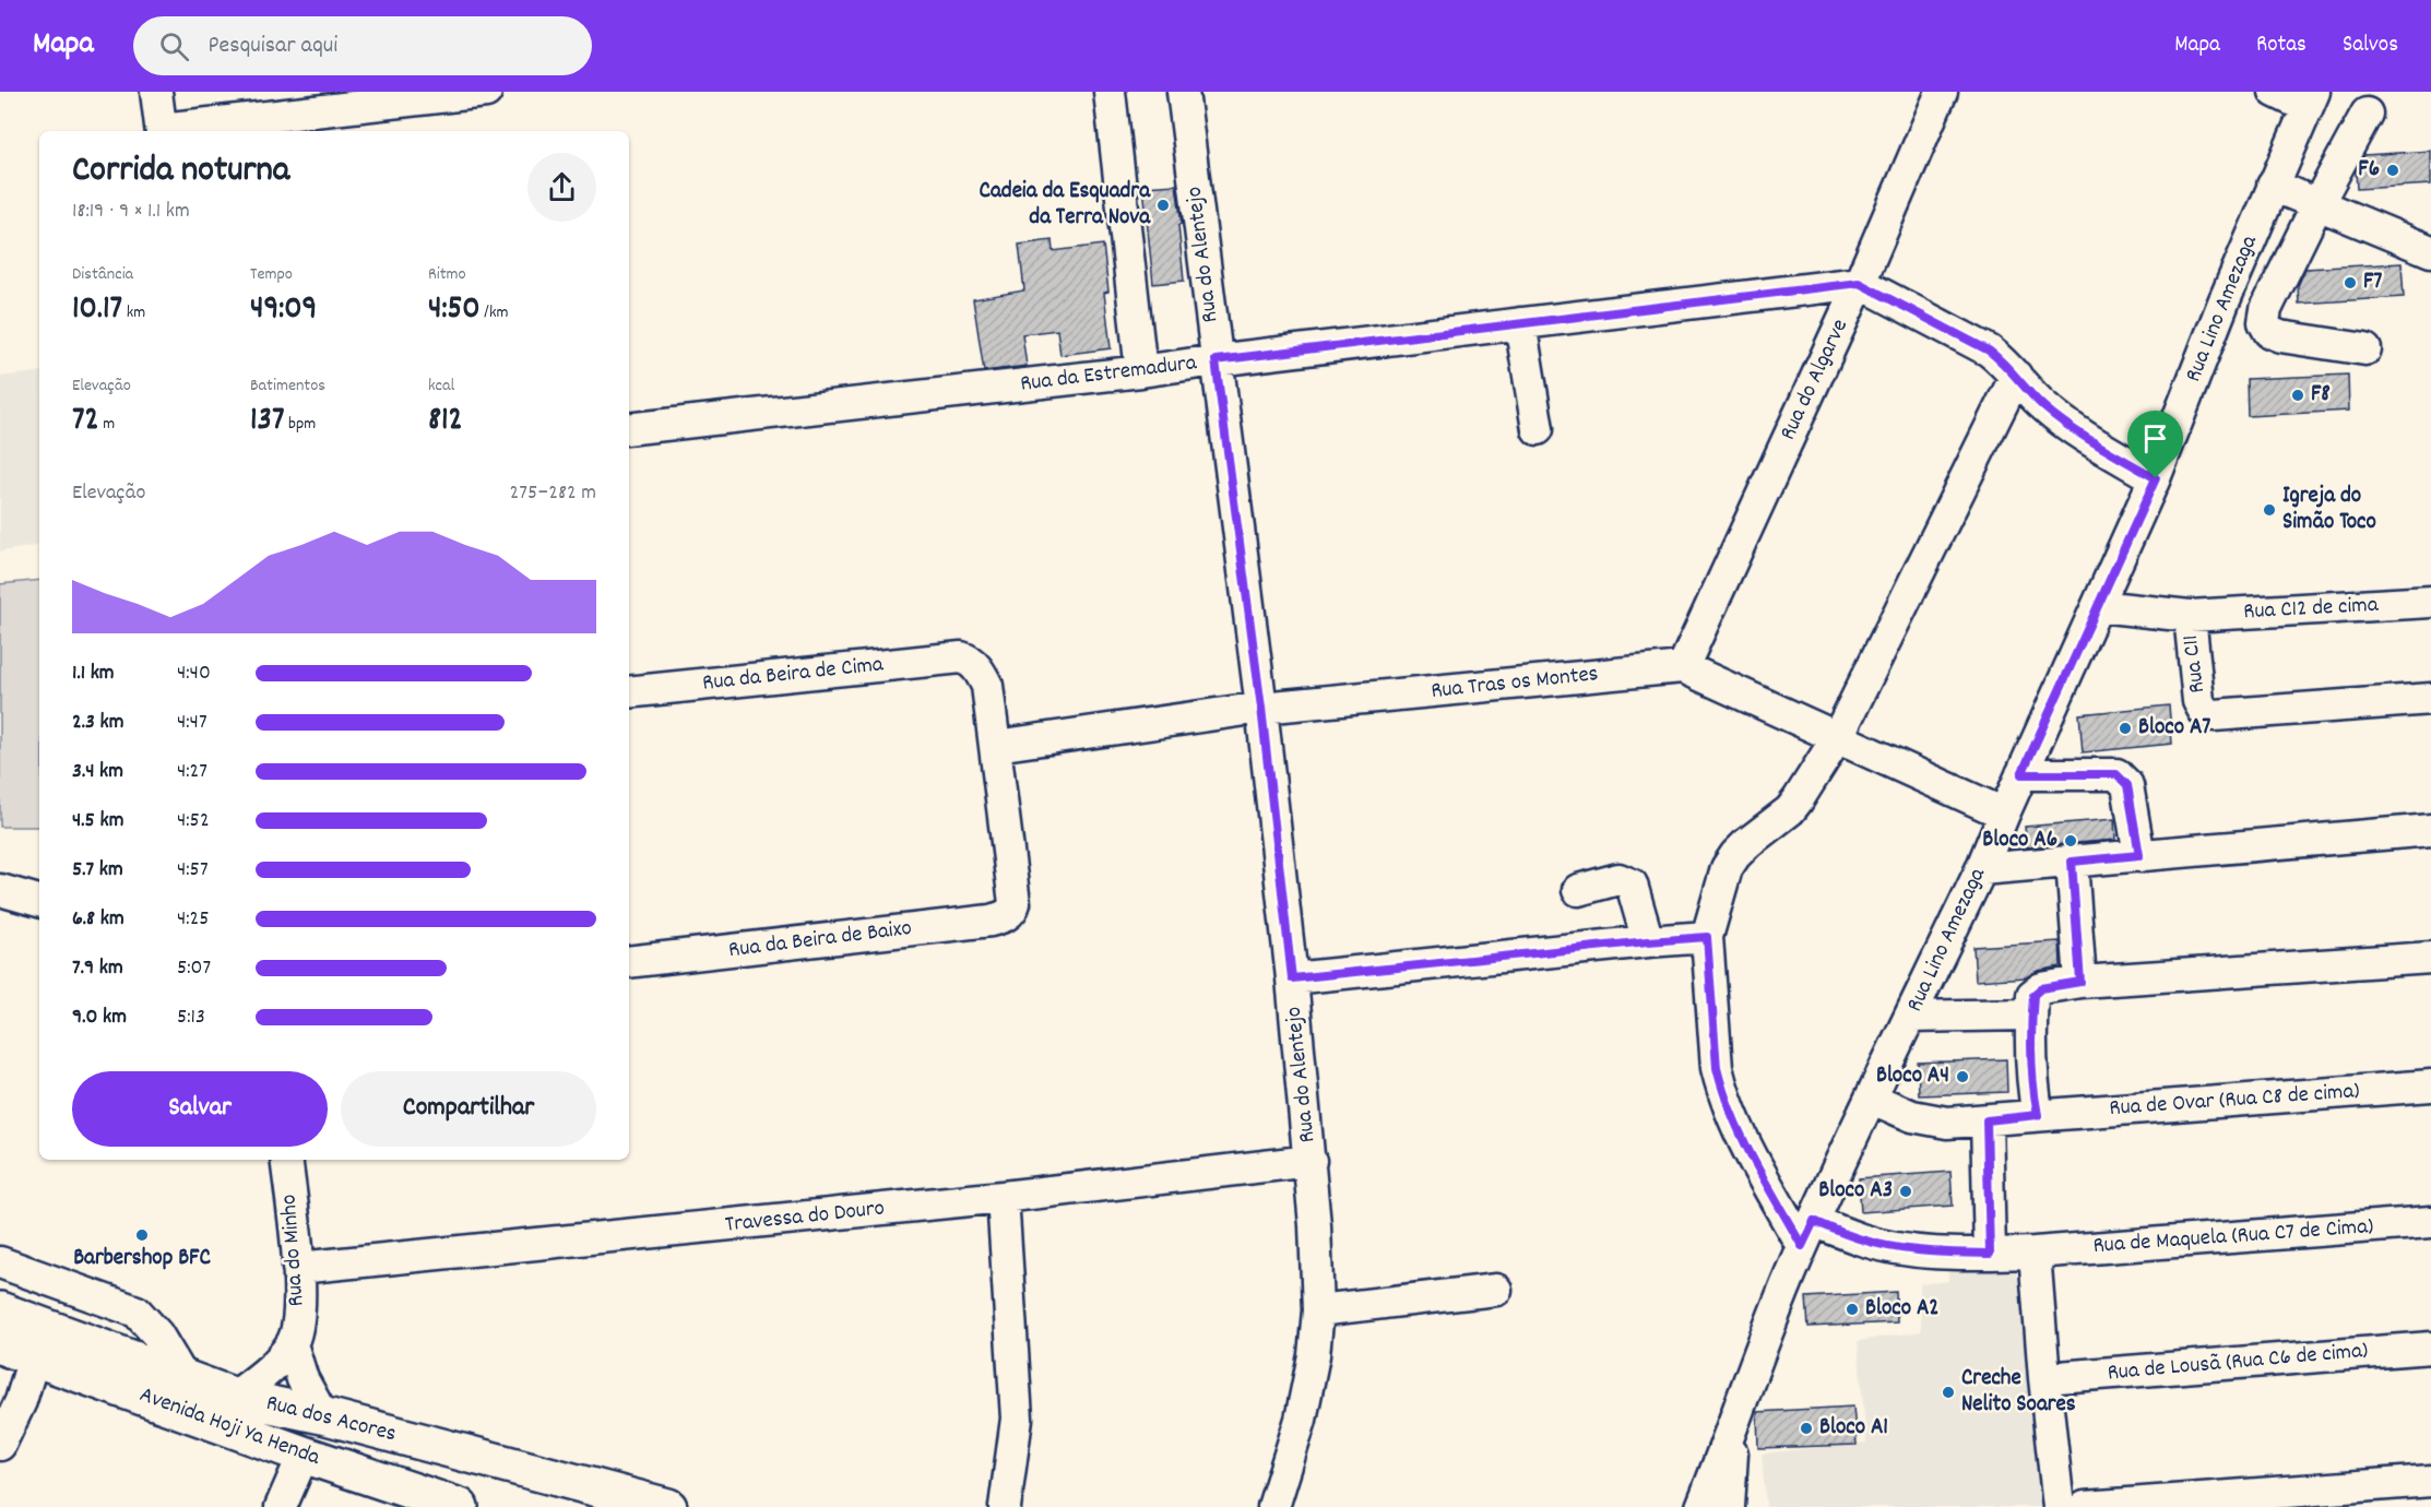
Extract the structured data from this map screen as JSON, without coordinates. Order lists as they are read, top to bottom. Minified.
{"streets":{"main road":["Rua dos Acores","Avenida Hoji Ya Henda"],"street":["Rua do Alentejo","Rua Lino Amezaga","Rua da Estremadura","Rua do Algarve","Rua C12 de cima","Rua C11","Rua da Beira de Cima","Rua Tras os Montes","Rua da Beira de Baixo","Rua de Ovar (Rua C8 de cima)","Travessa do Douro","Rua de Maquela (Rua C7 de Cima)","Rua do Minho","Rua de Lousã (Rua C6 de cima)"]},"crossings":[["Rua do Alentejo","Rua da Estremadura"],["Rua do Alentejo","Rua Tras os Montes"],["Rua do Alentejo","Travessa do Douro"],["Rua Lino Amezaga","Rua C12 de cima"],["Rua Lino Amezaga","Rua de Ovar (Rua C8 de cima)"],["Rua Lino Amezaga","Rua de Maquela (Rua C7 de Cima)"],["Rua da Estremadura","Rua do Algarve"],["Rua do Algarve","Rua Tras os Montes"],["Rua C12 de cima","Rua C11"],["Rua da Beira de Cima","Rua Tras os Montes"],["Rua da Beira de Cima","Rua da Beira de Baixo"],["Rua Tras os Montes","Rua da Beira de Baixo"],["Travessa do Douro","Rua do Minho"],["Rua do Minho","Rua dos Acores"]],"places":["F6","Cadeia da Esquadra da Terra Nova","F7","F8","Igreja do Simão Toco","Bloco A7","Bloco A6","Bloco A4","Bloco A3","Barbershop BFC","Bloco A2","Creche Nelito Soares","Bloco A1"],"page":{"header":"Mapa","search":"Pesquisar aqui","nav":["Mapa","Rotas","Salvos"],"heading":["Corrida noturna","18:19 · 9 × 1.1 km"],"stats":[["Distância","10.17 km"],["Tempo","49:09"],["Ritmo","4:50 /km"],["Elevação","72 m"],["Batimentos","137 bpm"],["kcal","812"]],"chart":["Elevação","275–282 m"],"list":[{"name":"1.1 km","note":"4:40"},{"name":"2.3 km","note":"4:47"},{"name":"3.4 km","note":"4:27"},{"name":"4.5 km","note":"4:52"},{"name":"5.7 km","note":"4:57"},{"name":"6.8 km","note":"4:25"},{"name":"7.9 km","note":"5:07"},{"name":"9.0 km","note":"5:13"}],"buttons":["Salvar","Compartilhar"]}}
